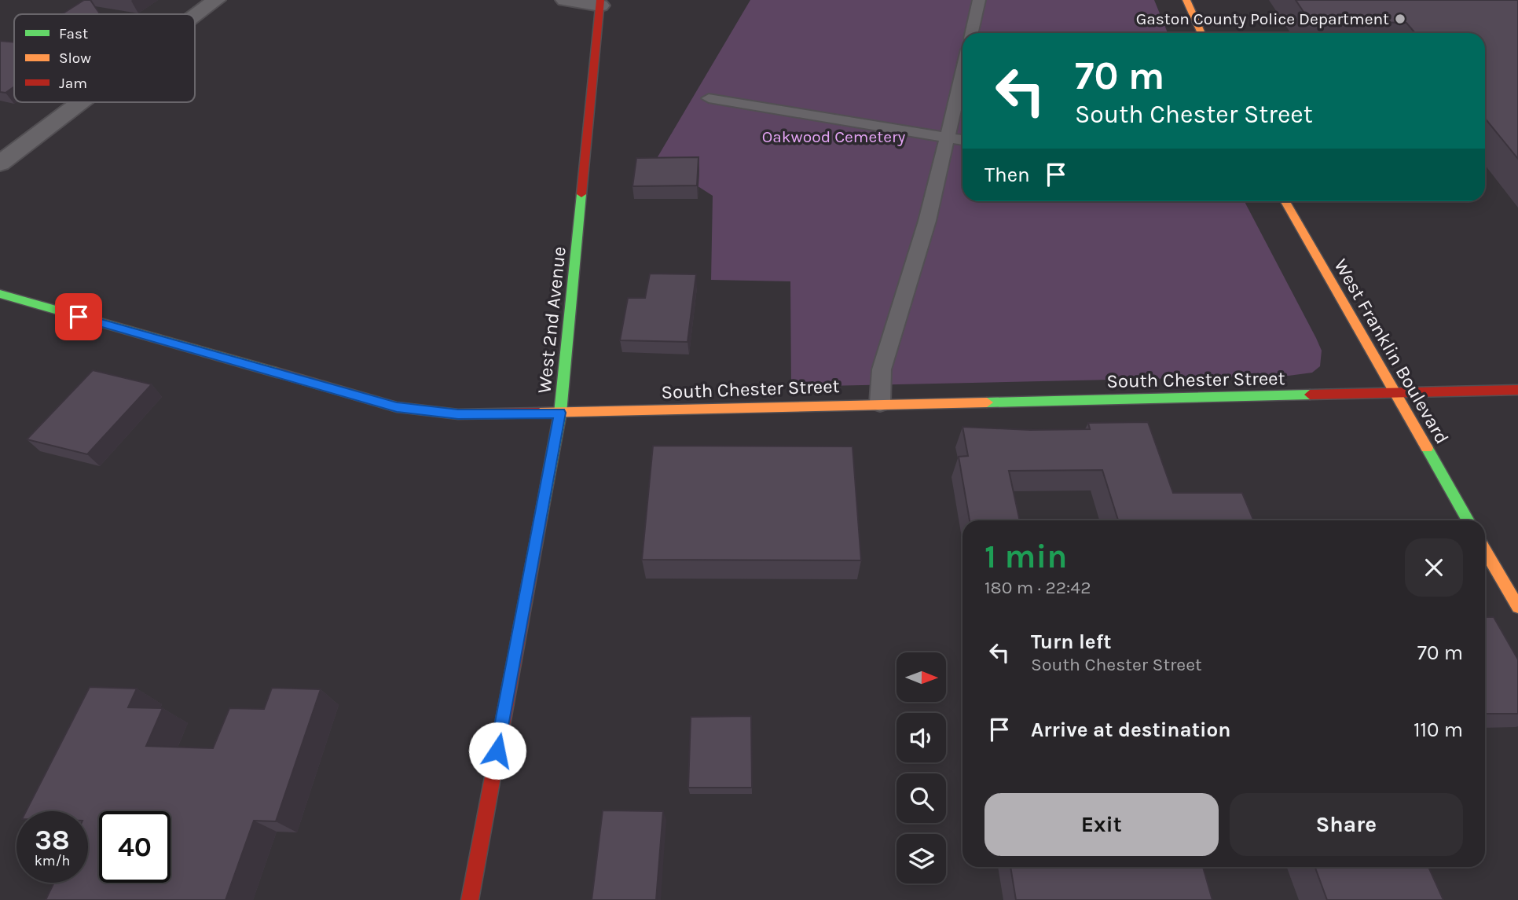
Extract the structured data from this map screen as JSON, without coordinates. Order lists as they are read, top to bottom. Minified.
{"streets":{"main road":["West 2nd Avenue","West Franklin Boulevard","South Chester Street"]},"crossings":[["West 2nd Avenue","South Chester Street"],["West Franklin Boulevard","South Chester Street"]],"parks":["Oakwood Cemetery"],"places":["Gaston County Police Department"],"legend":["Fast","Slow","Jam"],"north":"right","page":{"turn":["70 m","South Chester Street"],"then":"Then","heading":["1 min","180 m · 22:42"],"list":[{"name":"Turn left","note":"South Chester Street","value":"70 m"},{"name":"Arrive at destination","value":"110 m"}],"buttons":["Exit","Share"],"speed":"38 km/h","limit":"40"}}
